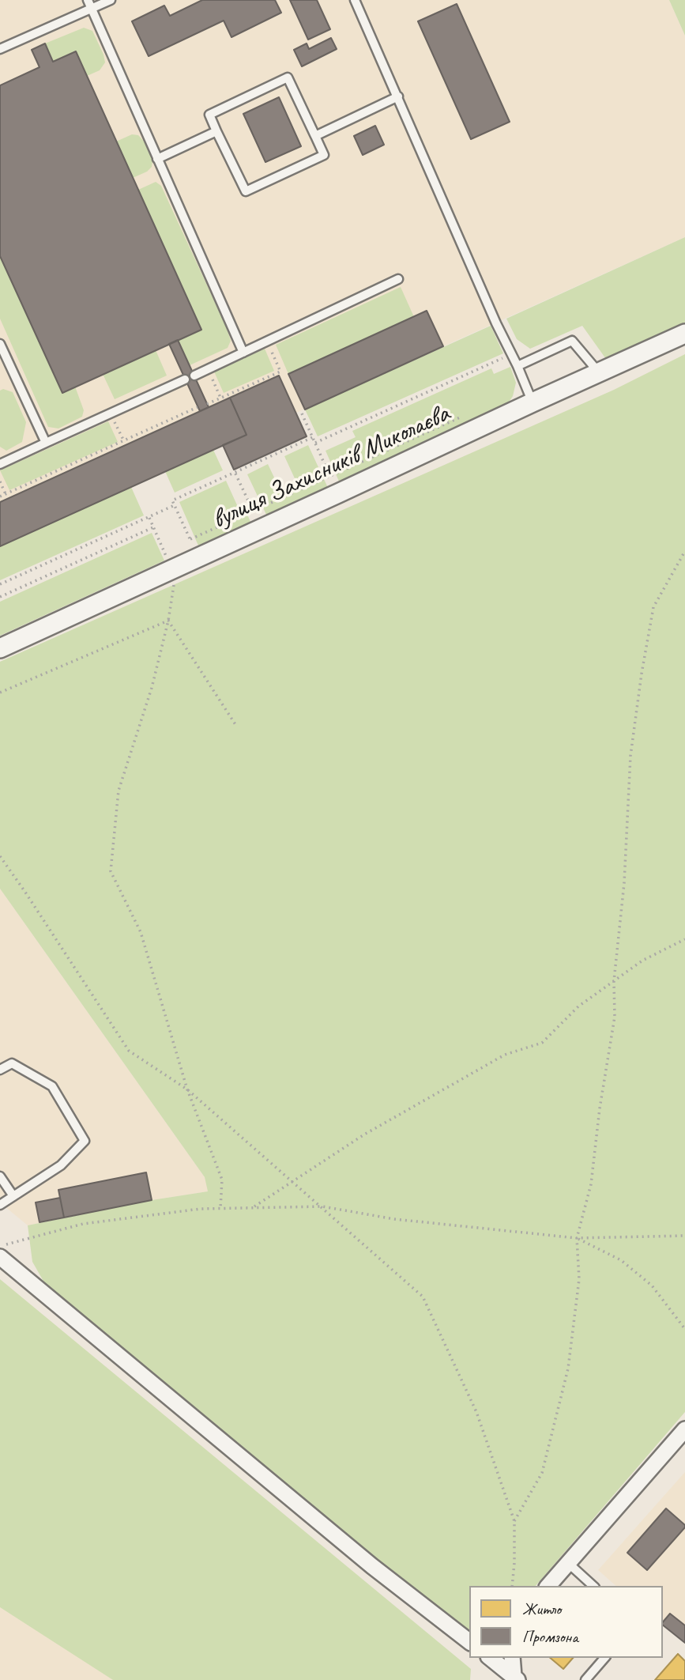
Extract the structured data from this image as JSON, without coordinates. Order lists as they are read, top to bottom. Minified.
{"streets":{"street":["вулиця Захисників Миколаєва"]},"legend":["Житло","Промзона"]}
